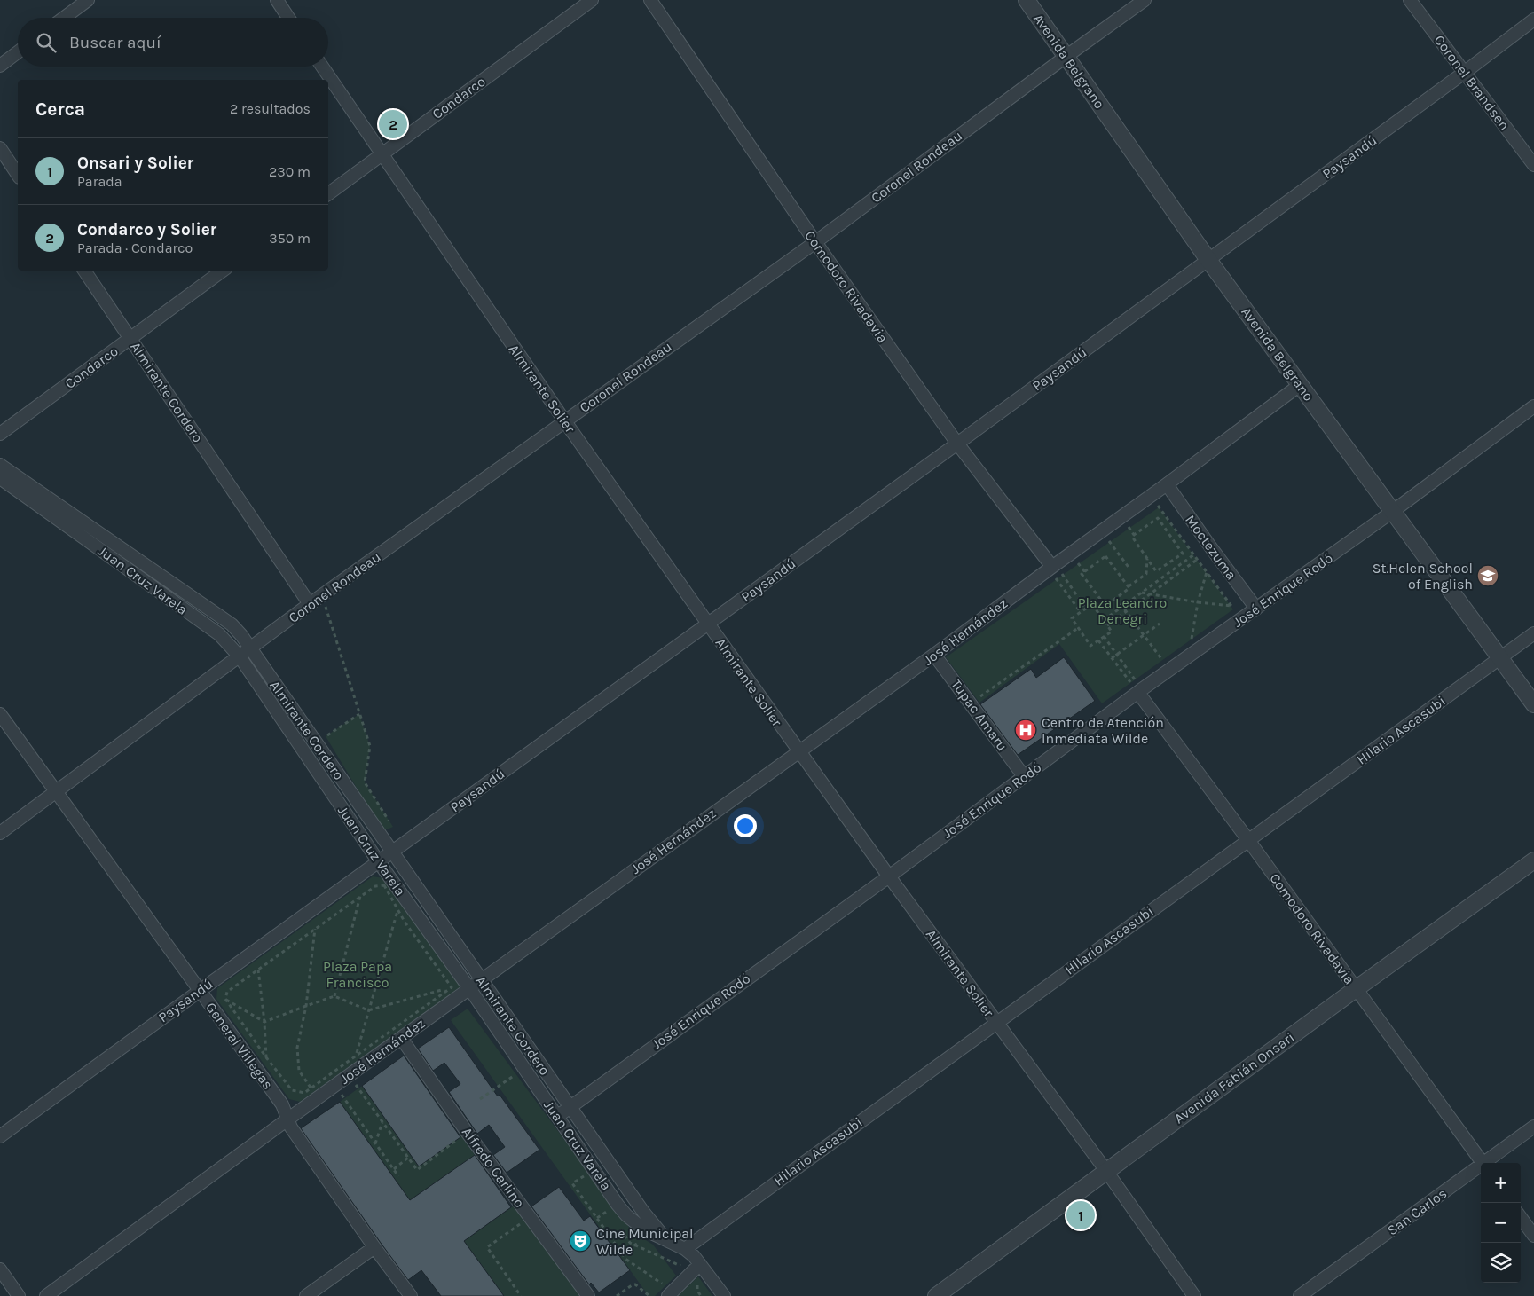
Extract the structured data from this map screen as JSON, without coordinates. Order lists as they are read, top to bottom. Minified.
{"streets":{"street":["Avenida Belgrano","Coronel Brandsen","Condarco","Paysandú","Coronel Rondeau","Comodoro Rivadavia","Almirante Solier","Almirante Cordero","Moctezuma","Juan Cruz Varela","José Enrique Rodó","José Hernández","Tupac Amaru","Hilario Ascasubi","General Villegas","Avenida Fabián Onsari","Alfredo Carlino","San Carlos"]},"crossings":[["Avenida Belgrano","Paysandú"],["Avenida Belgrano","Coronel Rondeau"],["Avenida Belgrano","José Enrique Rodó"],["Avenida Belgrano","José Hernández"],["Avenida Belgrano","Hilario Ascasubi"],["Coronel Brandsen","Paysandú"],["Condarco","Almirante Solier"],["Condarco","Almirante Cordero"],["Paysandú","Comodoro Rivadavia"],["Paysandú","Almirante Solier"],["Paysandú","Almirante Cordero"],["Paysandú","Juan Cruz Varela"],["Paysandú","General Villegas"],["Coronel Rondeau","Comodoro Rivadavia"],["Coronel Rondeau","Almirante Solier"],["Coronel Rondeau","Almirante Cordero"],["Coronel Rondeau","Juan Cruz Varela"],["Coronel Rondeau","General Villegas"],["Comodoro Rivadavia","José Enrique Rodó"],["Comodoro Rivadavia","José Hernández"],["Comodoro Rivadavia","Hilario Ascasubi"],["Comodoro Rivadavia","Avenida Fabián Onsari"],["Almirante Solier","José Enrique Rodó"],["Almirante Solier","José Hernández"],["Almirante Solier","Hilario Ascasubi"],["Almirante Solier","Avenida Fabián Onsari"],["Almirante Cordero","Juan Cruz Varela"],["Almirante Cordero","José Enrique Rodó"],["Almirante Cordero","José Hernández"],["Moctezuma","José Enrique Rodó"],["Moctezuma","José Hernández"],["Juan Cruz Varela","José Enrique Rodó"],["Juan Cruz Varela","José Hernández"],["Juan Cruz Varela","Hilario Ascasubi"],["José Enrique Rodó","Tupac Amaru"],["José Hernández","Tupac Amaru"],["José Hernández","General Villegas"],["José Hernández","Alfredo Carlino"]],"parks":["Plaza Leandro Denegri","Plaza Papa Francisco"],"places":{"school or university":["St.Helen School of English"],"hospital":["Centro de Atención Inmediata Wilde"],"theatre":["Cine Municipal Wilde"]},"page":{"search":"Buscar aquí","heading":["Cerca","2 resultados"],"pins":["2","1"],"list":[{"mark":"1","name":"Onsari y Solier","note":"Parada","value":"230 m"},{"mark":"2","name":"Condarco y Solier","note":"Parada · Condarco","value":"350 m"}],"map_buttons":["+","−"]}}
